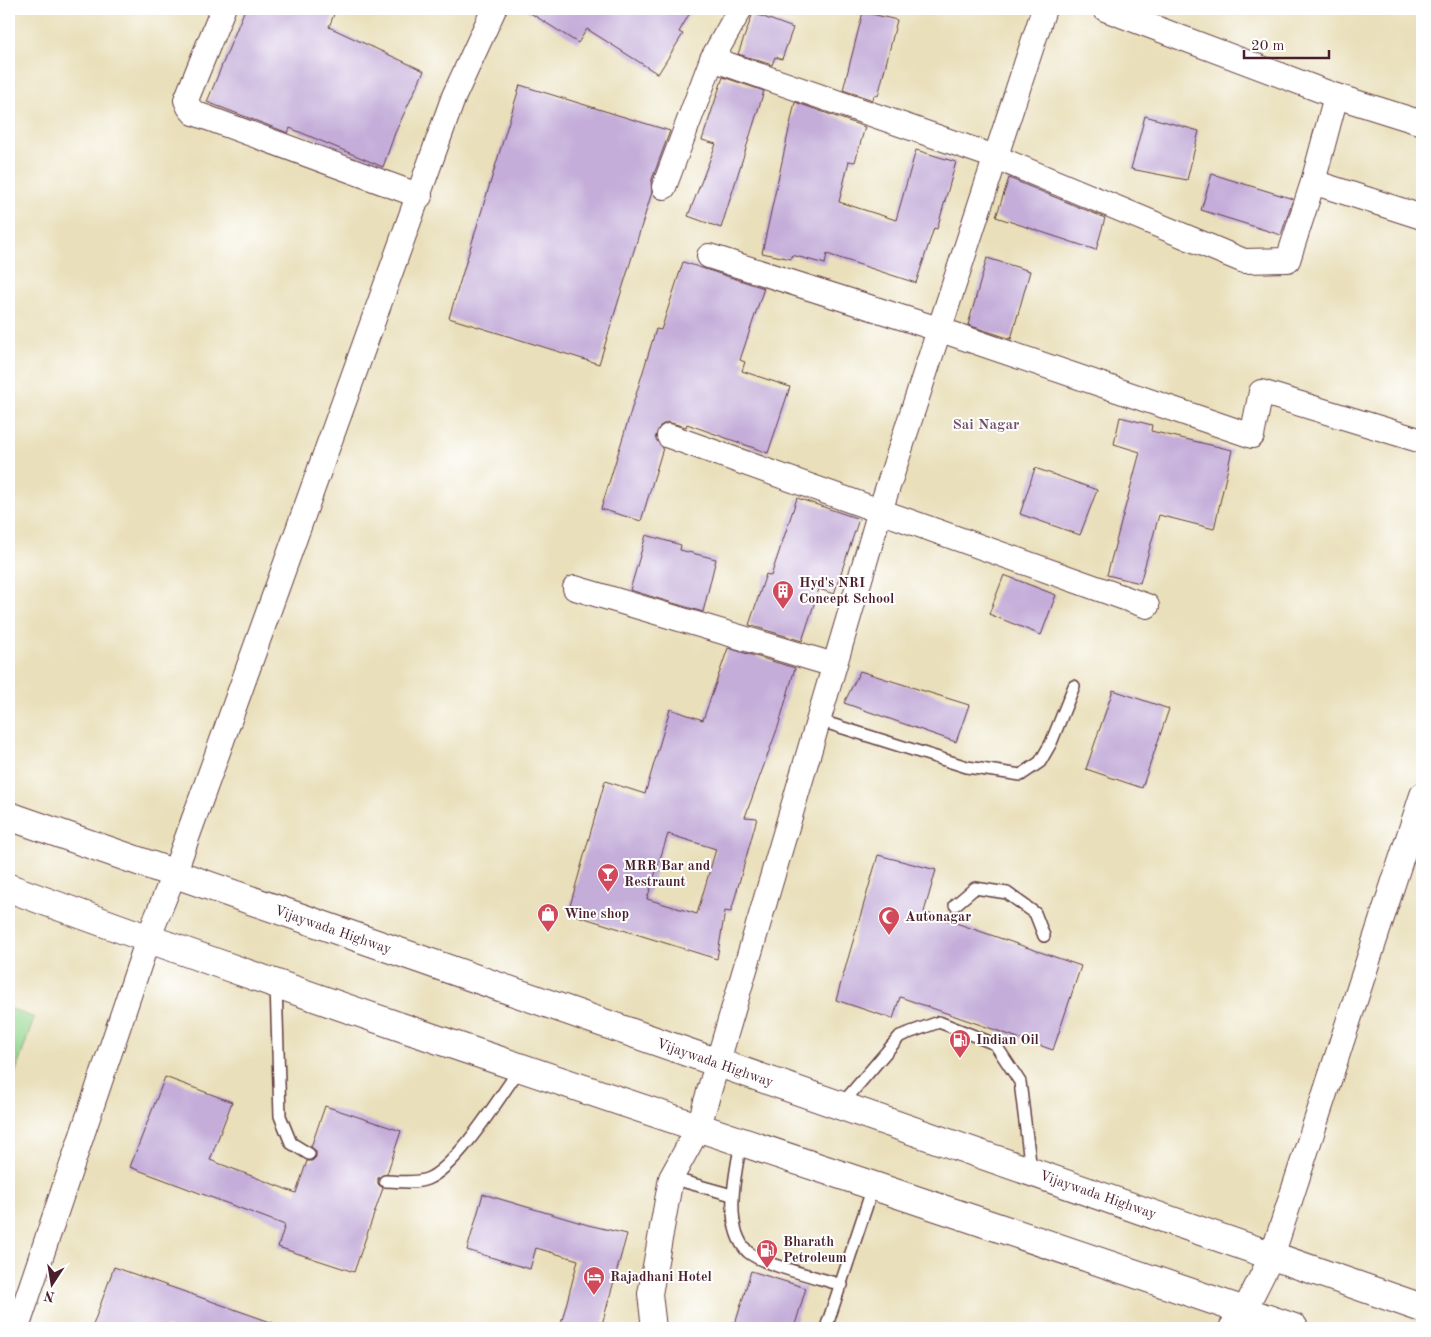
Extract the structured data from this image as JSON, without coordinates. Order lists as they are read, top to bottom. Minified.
{"streets":{"highway":["Vijaywada Highway"]},"districts":["Sai Nagar"],"places":{"building":["Hyd's NRI Concept School"],"bar":["MRR Bar and Restraunt"],"shop":["Wine shop"],"mosque":["Autonagar"],"fuel station":["Indian Oil","Bharath Petroleum"],"hotel":["Rajadhani Hotel"]},"scale_bar":"20 m","north":"bottom"}
